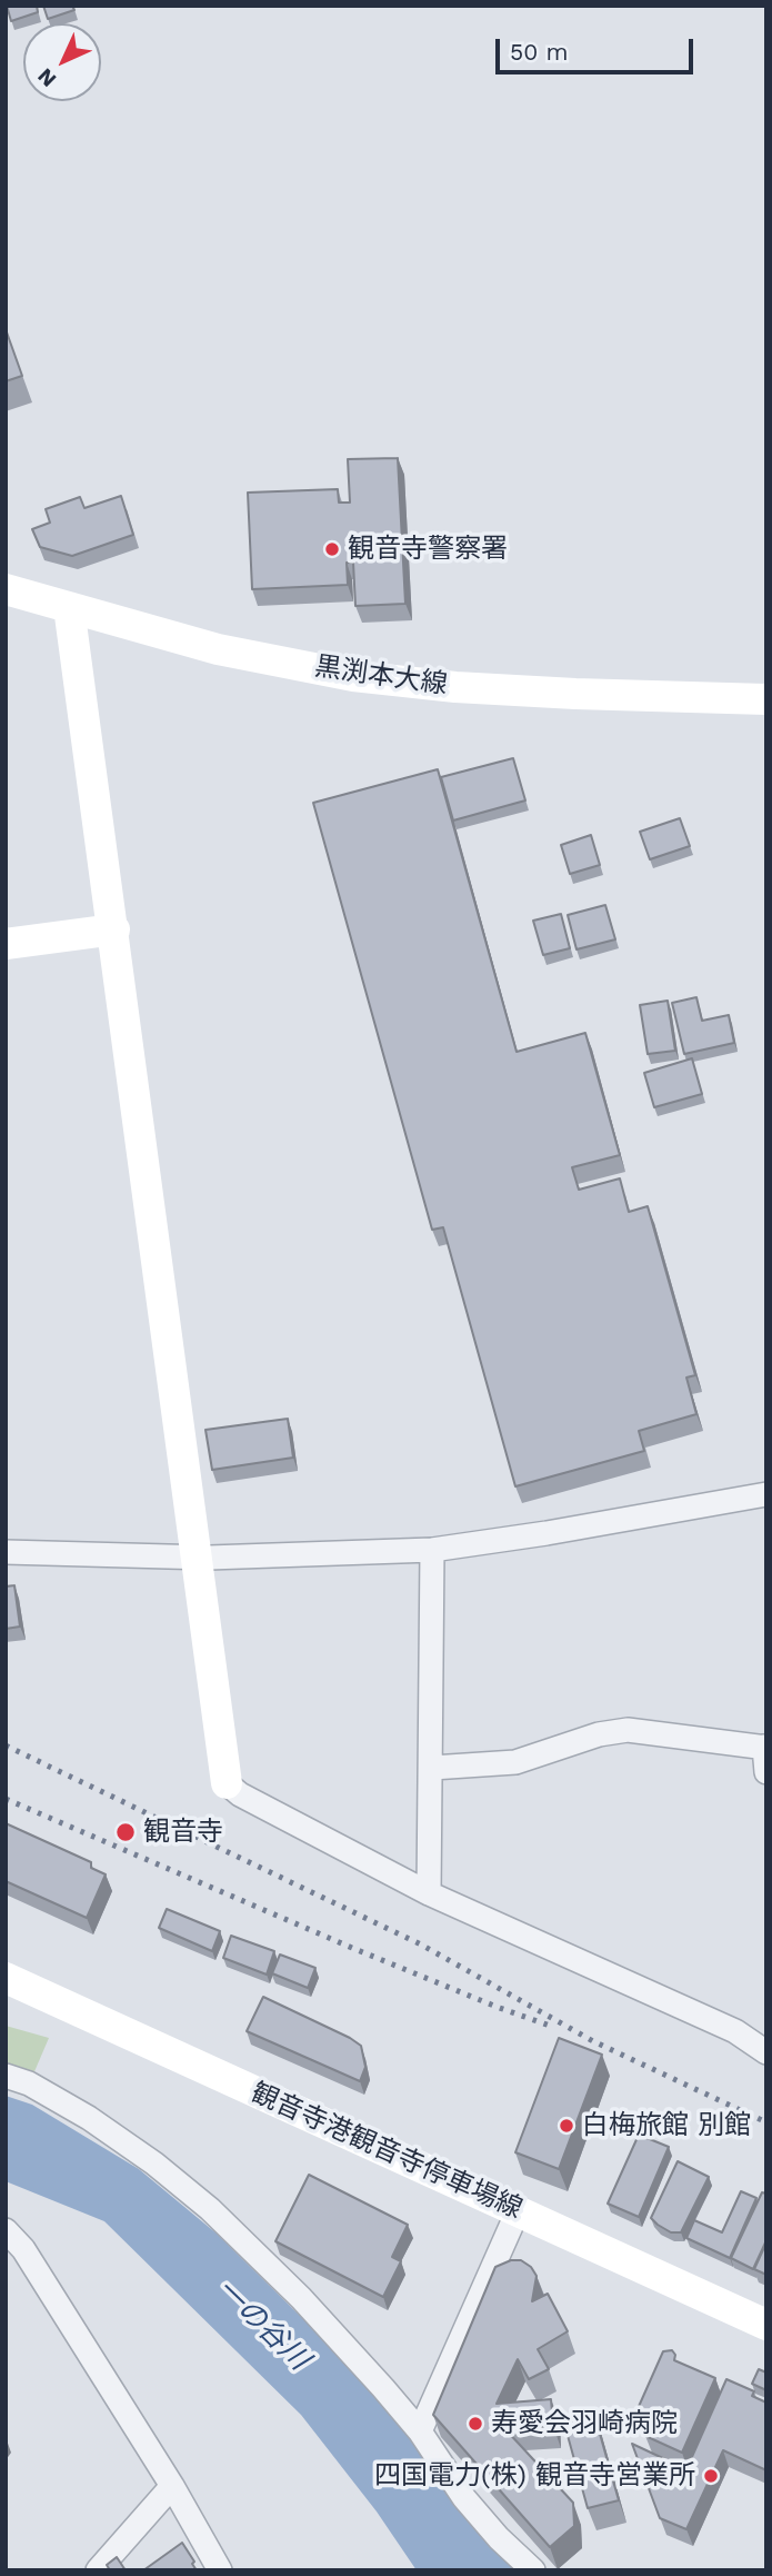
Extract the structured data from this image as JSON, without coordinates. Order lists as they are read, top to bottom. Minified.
{"streets":{"main road":["黒渕本大線","観音寺港観音寺停車場線"]},"water":["一の谷川"],"places":["観音寺警察署","観音寺","白梅旅館 別館","寿愛会羽崎病院","四国電力(株) 観音寺営業所"],"scale_bar":"50 m","north":"bottom left"}
